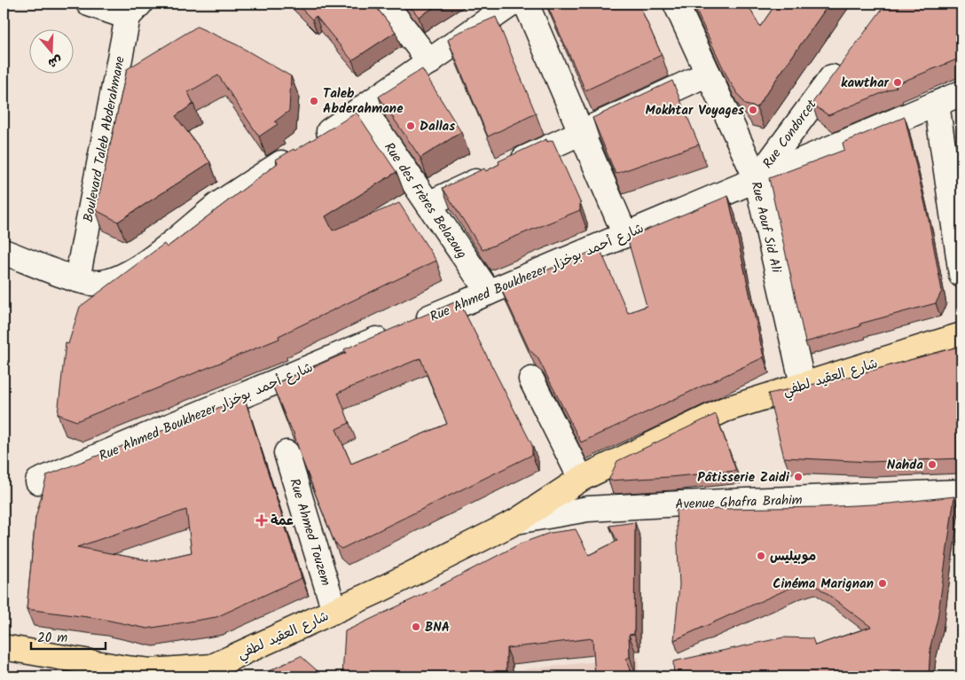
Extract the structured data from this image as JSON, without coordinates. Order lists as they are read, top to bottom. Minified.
{"streets":{"main road":["شارع العقيد لطفي"],"street":["Rue Condorcet","Boulevard Taleb Abderahmane","Rue des Frères Belazoug","Rue Aouf Sid Ali","Rue Ahmed Boukhezer شارع أحمد بوخزار","Avenue Ghafra Brahim","Rue Ahmed Touzem"]},"crossings":[["Rue Condorcet","Rue Aouf Sid Ali"],["Rue Condorcet","Rue Ahmed Boukhezer شارع أحمد بوخزار"],["Rue des Frères Belazoug","Rue Ahmed Boukhezer شارع أحمد بوخزار"],["Rue Aouf Sid Ali","Rue Ahmed Boukhezer شارع أحمد بوخزار"],["Rue Aouf Sid Ali","شارع العقيد لطفي"],["شارع العقيد لطفي","Avenue Ghafra Brahim"],["شارع العقيد لطفي","Rue Ahmed Touzem"]],"places":{"other":["kawthar","Taleb Abderahmane","Mokhtar Voyages","Dallas","Nahda","Pâtisserie Zaidi","موبيليس","Cinéma Marignan","BNA"],"health":["عمة"]},"scale_bar":"20 m","north":"bottom"}
